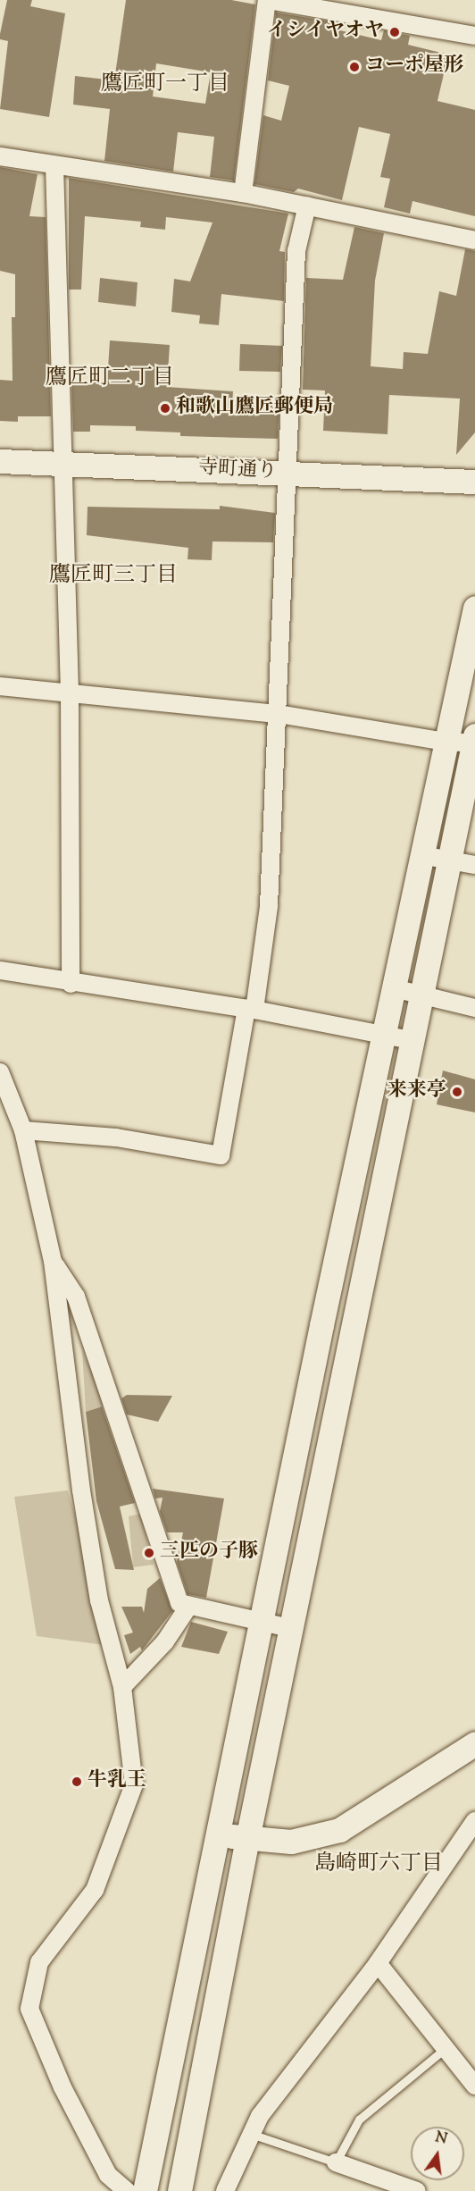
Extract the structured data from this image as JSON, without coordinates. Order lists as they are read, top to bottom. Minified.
{"streets":{"street":["寺町通り"]},"districts":["鷹匠町一丁目","鷹匠町二丁目","鷹匠町三丁目","島崎町六丁目"],"places":["イシイヤオヤ","コーポ屋形","和歌山鷹匠郵便局","来来亭","三匹の子豚","牛乳王"],"north":"top"}
